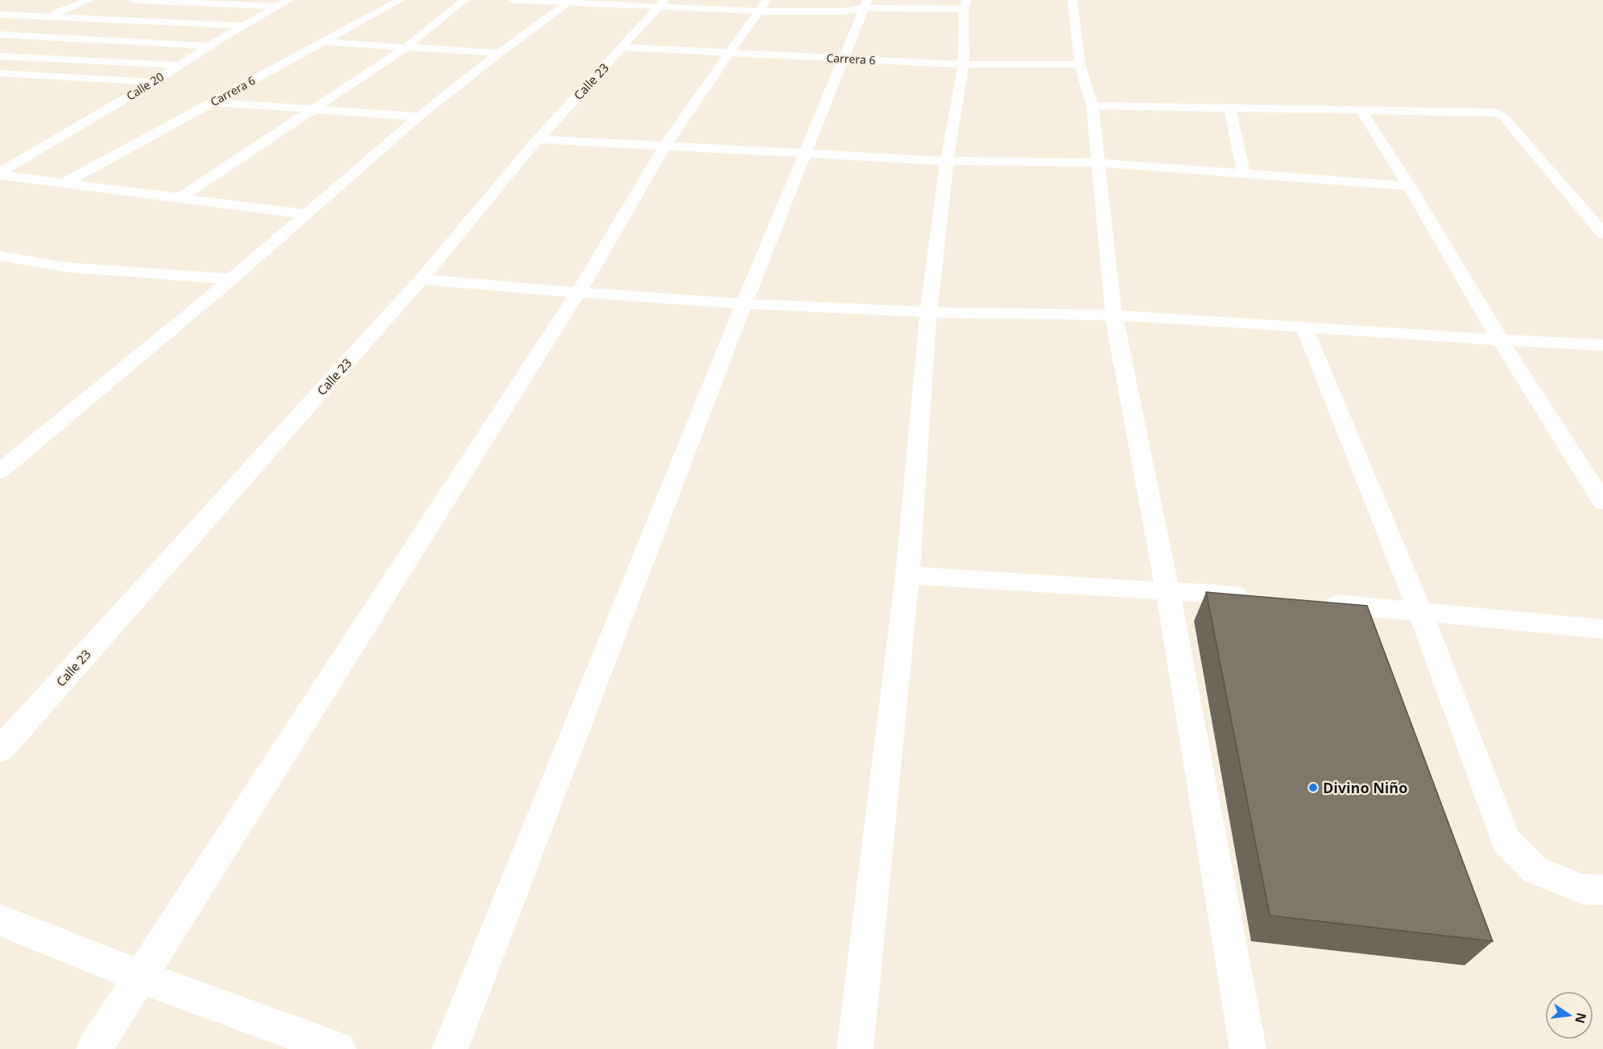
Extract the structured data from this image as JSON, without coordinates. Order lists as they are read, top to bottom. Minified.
{"streets":{"street":["Carrera 6","Calle 23","Calle 20"]},"crossings":[["Carrera 6","Calle 23"]],"places":["Divino Niño"],"north":"right"}
